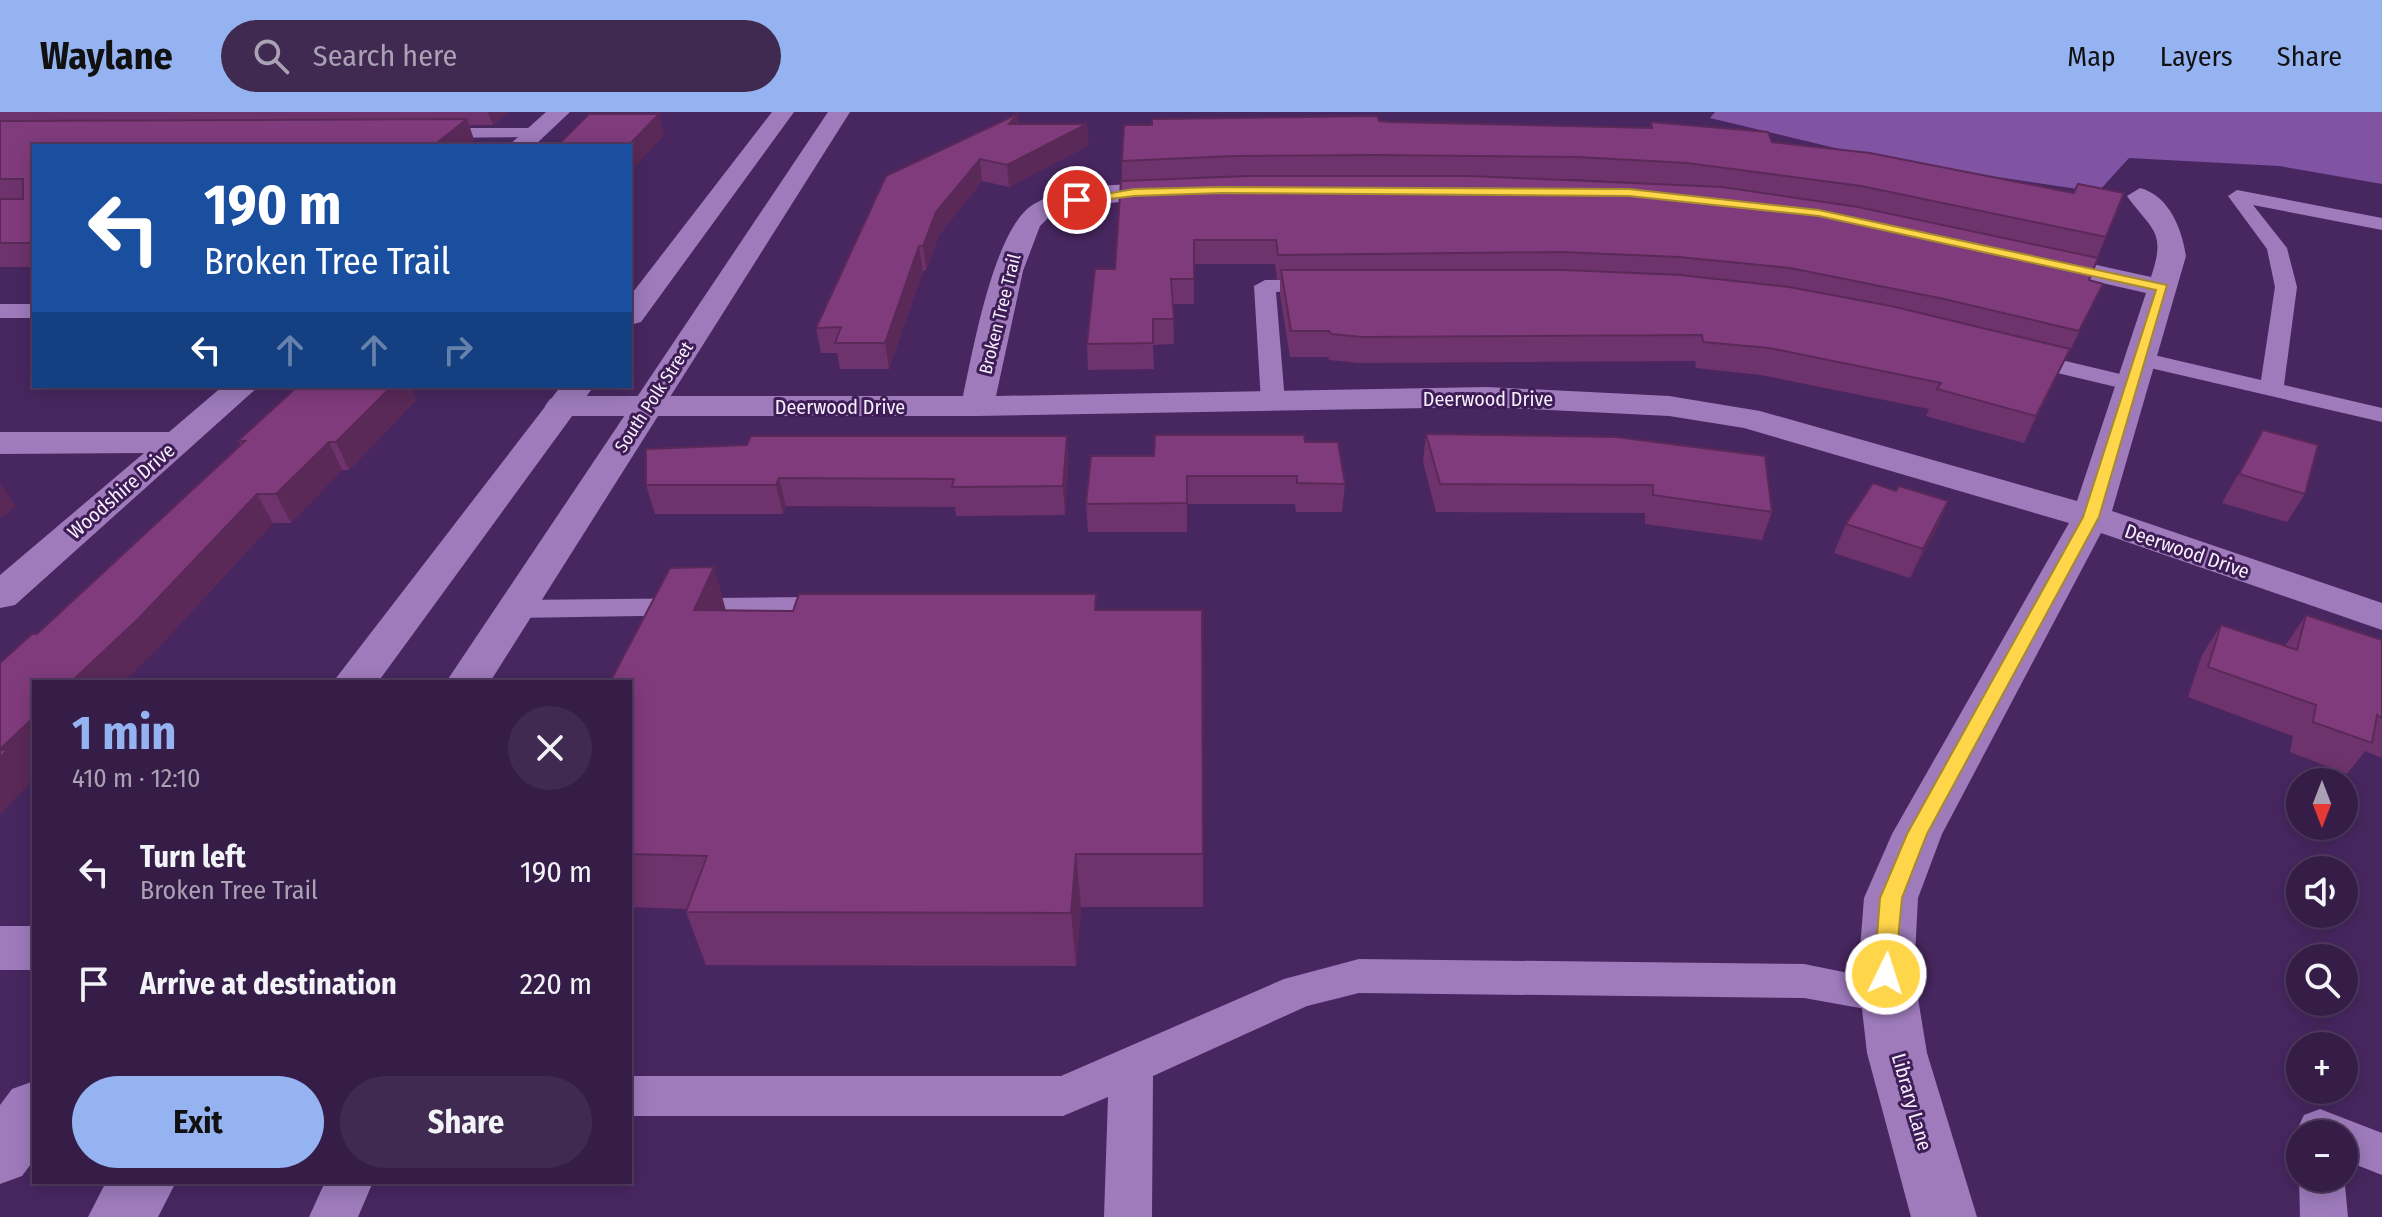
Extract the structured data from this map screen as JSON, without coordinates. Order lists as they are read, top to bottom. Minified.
{"streets":{"street":["Broken Tree Trail","South Polk Street","Deerwood Drive","Woodshire Drive","Library Lane"]},"crossings":[["Broken Tree Trail","Deerwood Drive"],["South Polk Street","Deerwood Drive"],["Deerwood Drive","Library Lane"]],"north":"bottom","page":{"header":"Waylane","search":"Search here","nav":["Map","Layers","Share"],"turn":["190 m","Broken Tree Trail"],"heading":["1 min","410 m · 12:10"],"map_buttons":["+","−"],"list":[{"name":"Turn left","note":"Broken Tree Trail","value":"190 m"},{"name":"Arrive at destination","value":"220 m"}],"buttons":["Exit","Share"]}}
